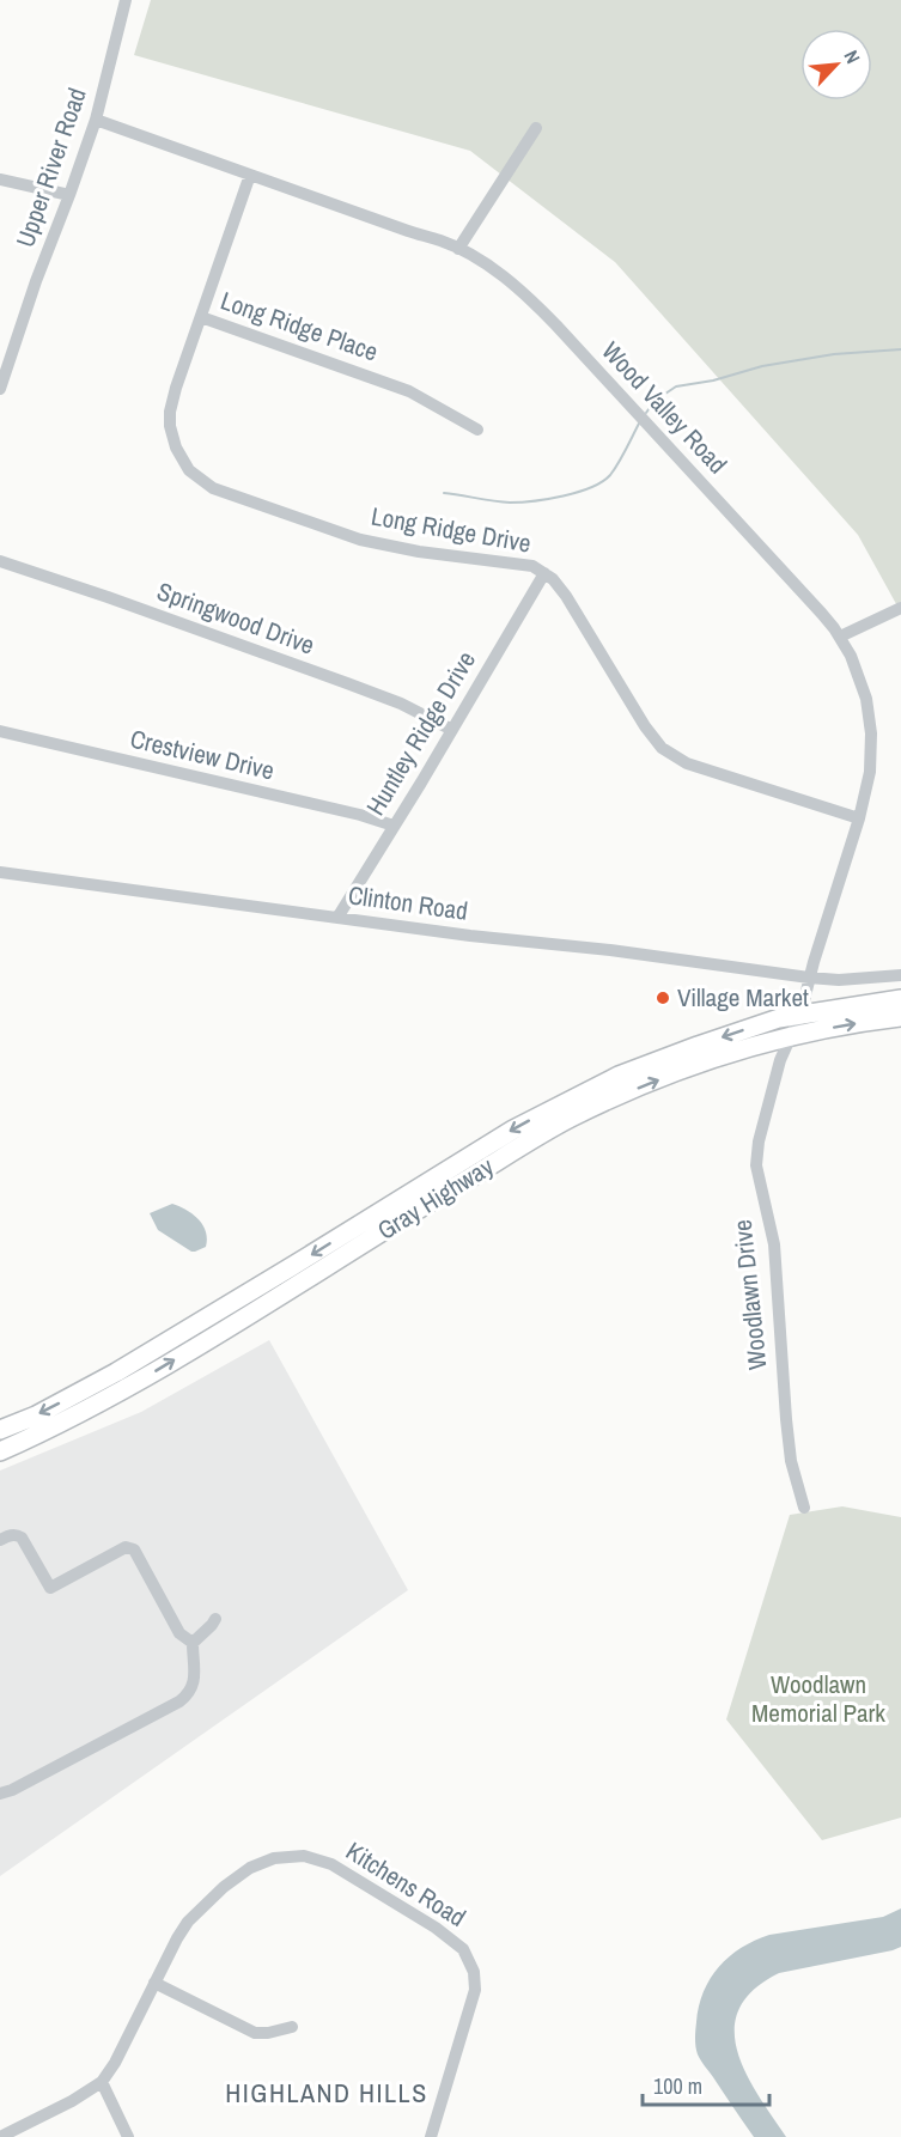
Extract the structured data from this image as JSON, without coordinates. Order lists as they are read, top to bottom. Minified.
{"streets":{"highway":["Gray Highway"],"street":["Upper River Road","Long Ridge Place","Wood Valley Road","Long Ridge Drive","Springwood Drive","Huntley Ridge Drive","Crestview Drive","Clinton Road","Woodlawn Drive","Kitchens Road"]},"crossings":[["Upper River Road","Wood Valley Road"],["Long Ridge Place","Wood Valley Road"],["Long Ridge Place","Long Ridge Drive"],["Wood Valley Road","Long Ridge Drive"],["Wood Valley Road","Clinton Road"],["Wood Valley Road","Gray Highway"],["Wood Valley Road","Woodlawn Drive"],["Long Ridge Drive","Huntley Ridge Drive"],["Springwood Drive","Huntley Ridge Drive"],["Huntley Ridge Drive","Crestview Drive"],["Huntley Ridge Drive","Clinton Road"],["Gray Highway","Woodlawn Drive"]],"districts":["HIGHLAND HILLS"],"parks":["Woodlawn Memorial Park"],"places":["Village Market"],"scale_bar":"100 m","north":"top right"}
